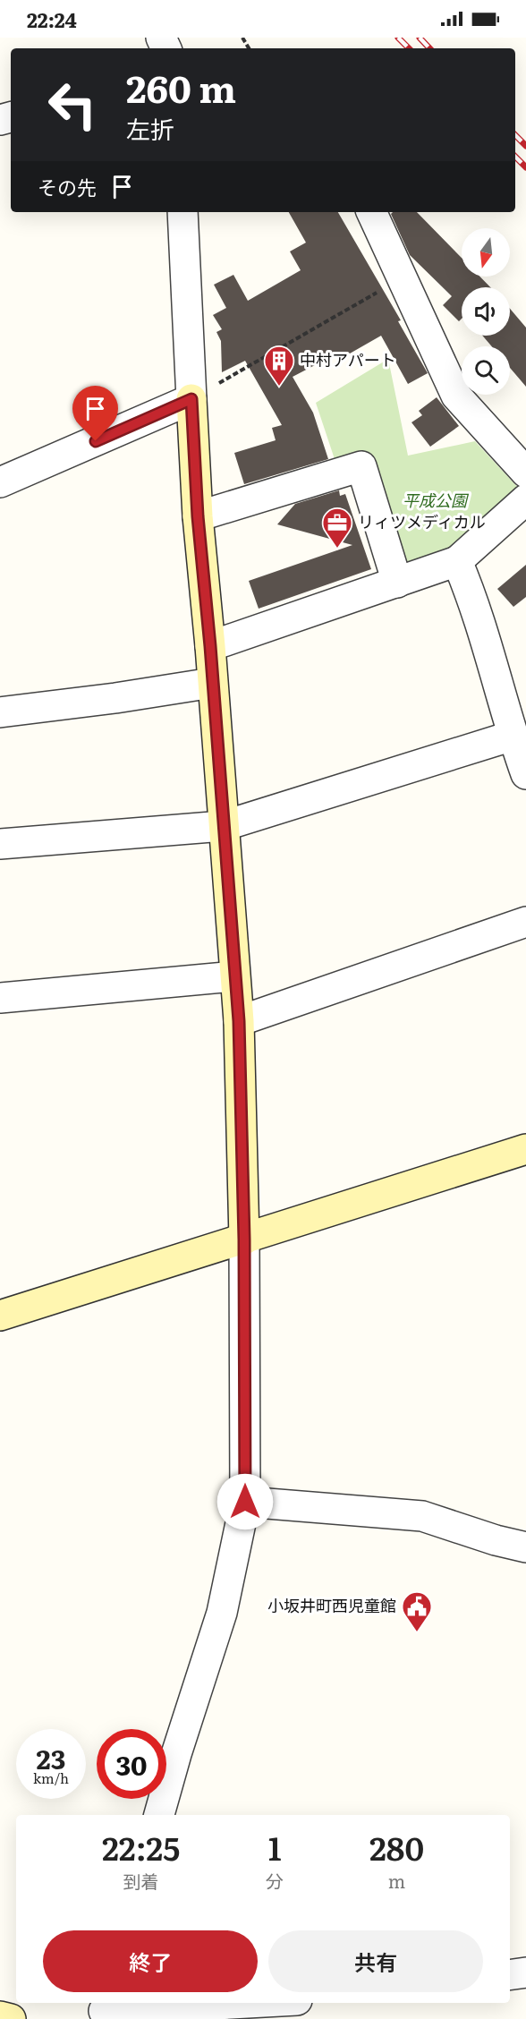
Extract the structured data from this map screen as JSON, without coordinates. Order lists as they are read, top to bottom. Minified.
{"parks":["平成公園"],"places":{"building":["中村アパート"],"office":["リィツメディカル"],"public building":["小坂井町西児童館"]},"north":"bottom","page":{"status":"22:24","turn":["260 m","左折"],"then":"その先","speed":"23 km/h","limit":"30","eta":["22:25","到着","1","分","280","m"],"buttons":["終了","共有"]}}
